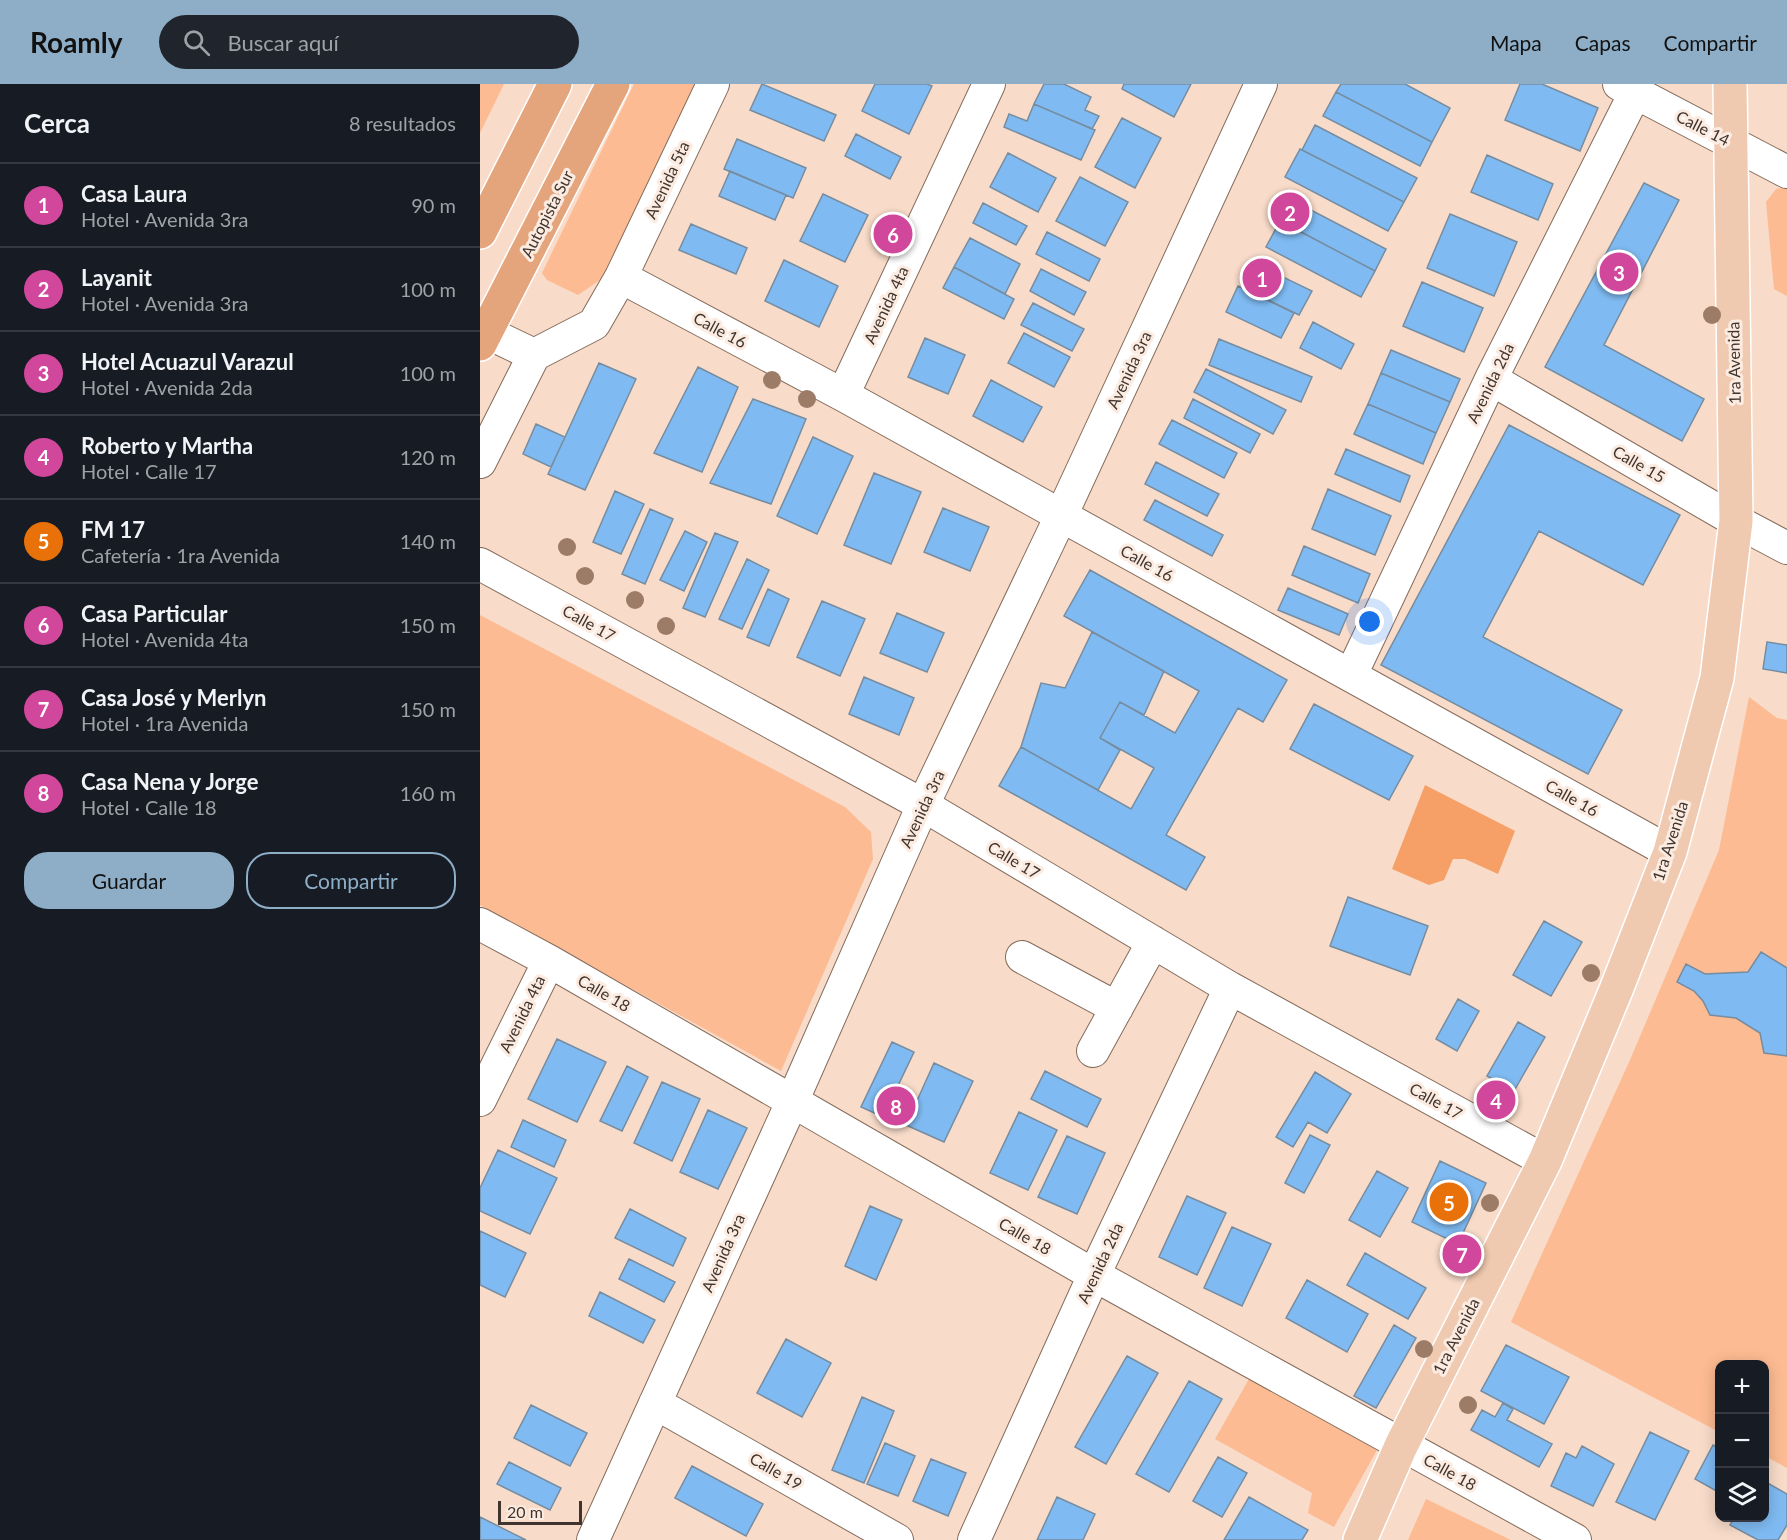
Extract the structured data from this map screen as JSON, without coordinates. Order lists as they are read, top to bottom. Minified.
{"streets":{"highway":["Autopista Sur"],"main road":["1ra Avenida"],"street":["Calle 14","Avenida 5ta","Avenida 4ta","Calle 16","Avenida 3ra","Avenida 2da","Calle 15","Calle 17","Calle 18","Calle 19"]},"crossings":[["Calle 14","1ra Avenida"],["Calle 14","Avenida 2da"],["Avenida 5ta","Calle 16"],["Avenida 4ta","Calle 16"],["Avenida 4ta","Calle 18"],["Calle 16","1ra Avenida"],["Calle 16","Avenida 3ra"],["Calle 16","Avenida 2da"],["1ra Avenida","Calle 15"],["1ra Avenida","Calle 17"],["1ra Avenida","Calle 18"],["Avenida 3ra","Calle 17"],["Avenida 3ra","Calle 18"],["Avenida 3ra","Calle 19"],["Avenida 2da","Calle 15"],["Avenida 2da","Calle 17"],["Avenida 2da","Calle 18"]],"scale_bar":"20 m","page":{"header":"Roamly","search":"Buscar aquí","nav":["Mapa","Capas","Compartir"],"heading":["Cerca","8 resultados"],"list":[{"mark":"1","name":"Casa Laura","note":"Hotel · Avenida 3ra","value":"90 m"},{"mark":"2","name":"Layanit","note":"Hotel · Avenida 3ra","value":"100 m"},{"mark":"3","name":"Hotel Acuazul Varazul","note":"Hotel · Avenida 2da","value":"100 m"},{"mark":"4","name":"Roberto y Martha","note":"Hotel · Calle 17","value":"120 m"},{"mark":"5","name":"FM 17","note":"Cafetería · 1ra Avenida","value":"140 m"},{"mark":"6","name":"Casa Particular","note":"Hotel · Avenida 4ta","value":"150 m"},{"mark":"7","name":"Casa José y Merlyn","note":"Hotel · 1ra Avenida","value":"150 m"},{"mark":"8","name":"Casa Nena y Jorge","note":"Hotel · Calle 18","value":"160 m"}],"pins":["2","6","3","1","4","8","5","7"],"buttons":["Guardar","Compartir"],"map_buttons":["+","−"],"scale":"20 m"}}
